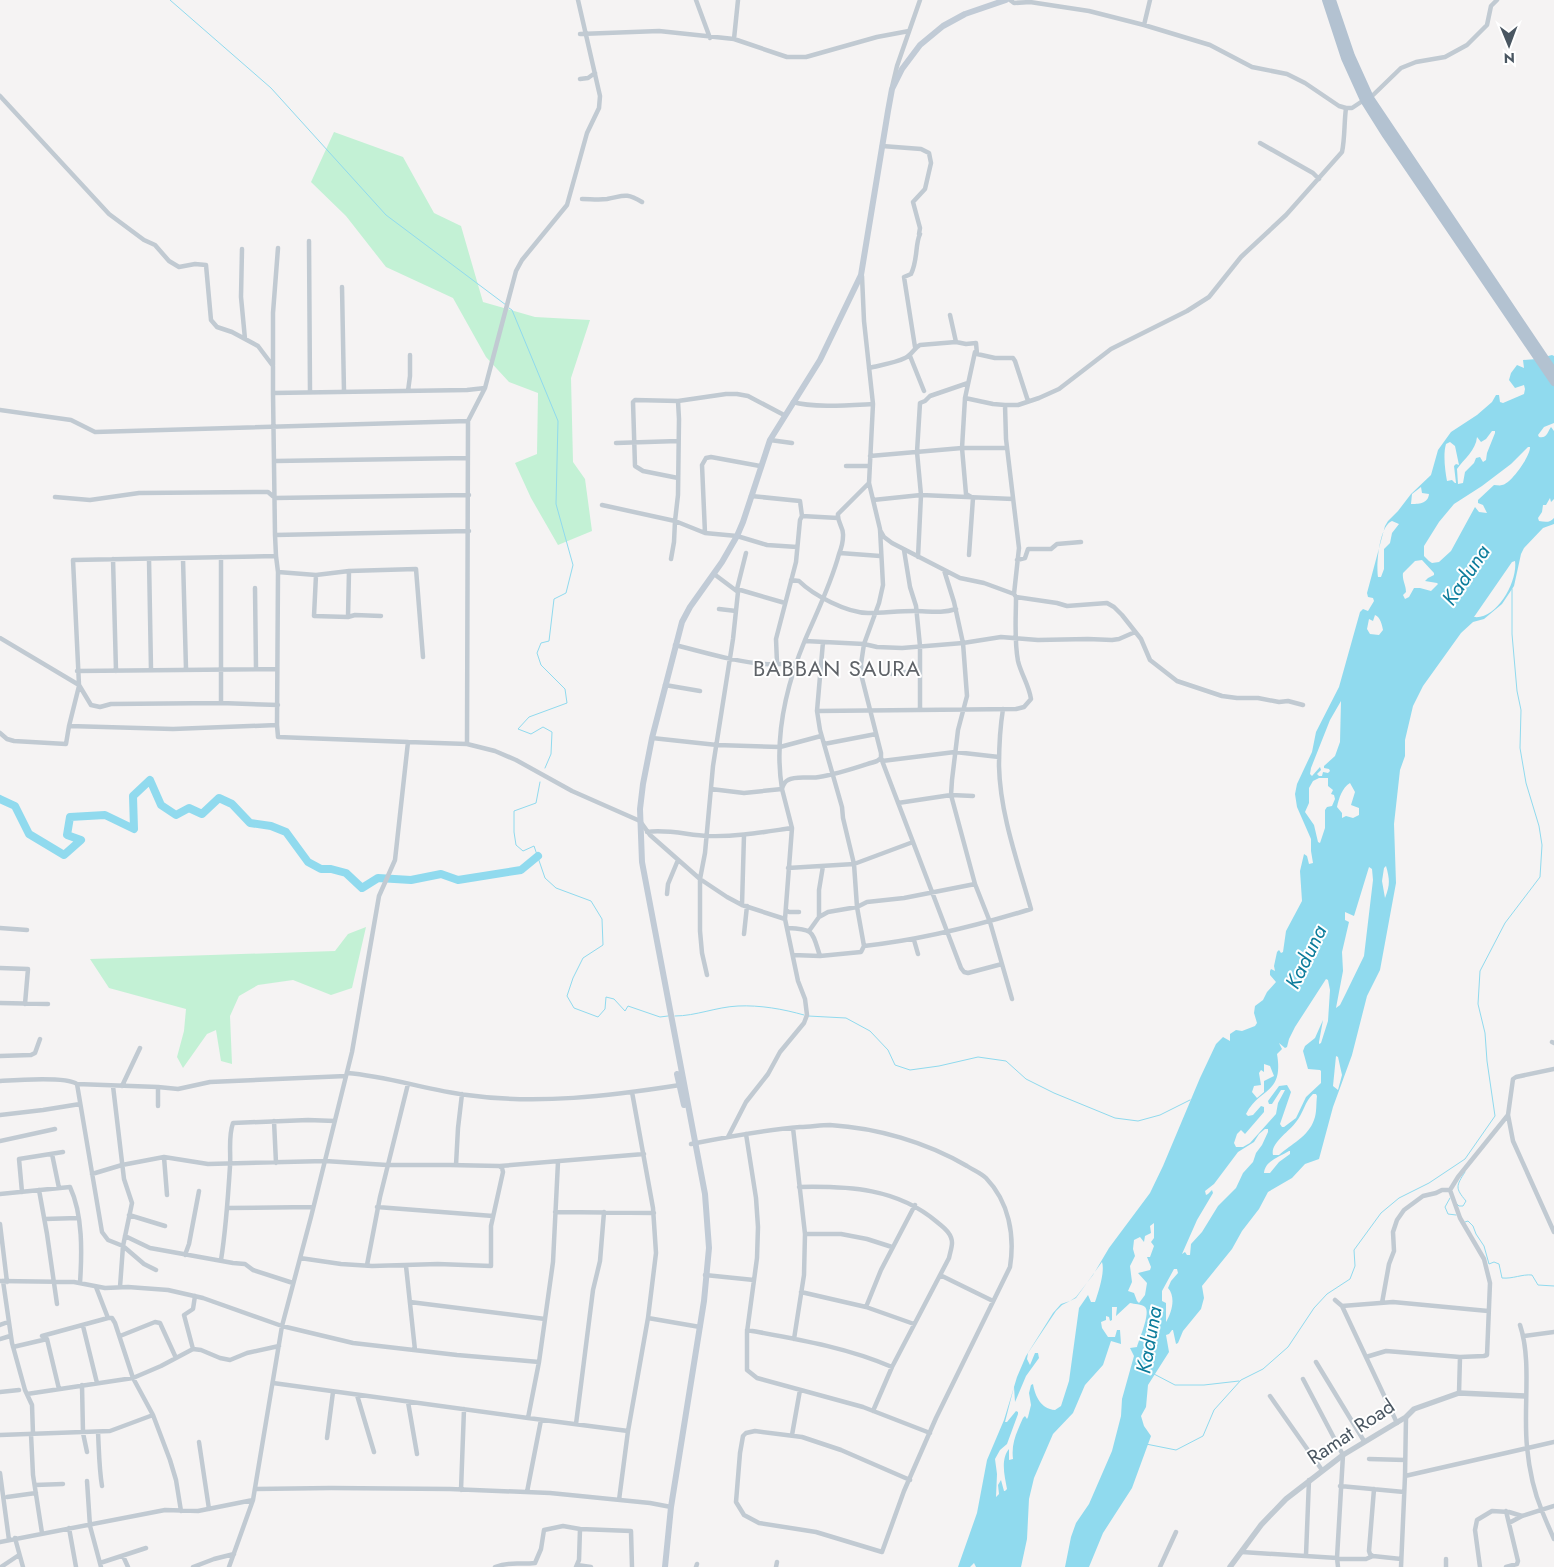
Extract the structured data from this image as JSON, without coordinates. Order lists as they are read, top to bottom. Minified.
{"streets":{"street":["Ramat Road"]},"districts":["BABBAN SAURA"],"water":["Kaduna"],"north":"bottom"}
